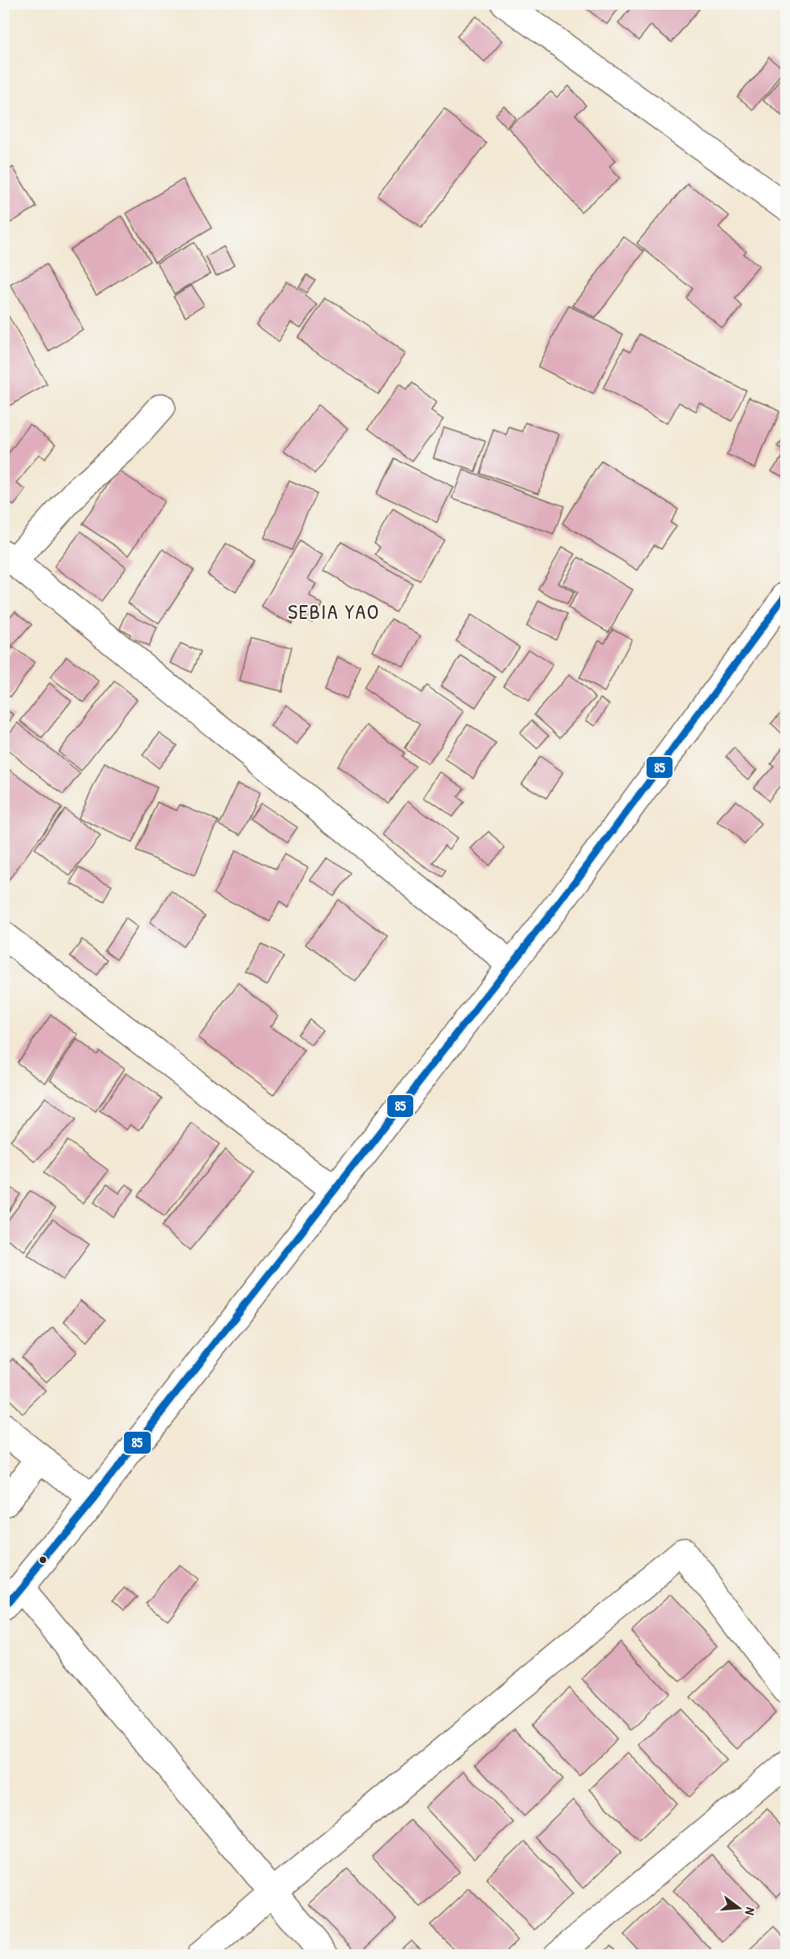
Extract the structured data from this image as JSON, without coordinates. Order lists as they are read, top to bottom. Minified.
{"districts":["SEBIA YAO"],"lines":["transit line 85"],"north":"right"}
